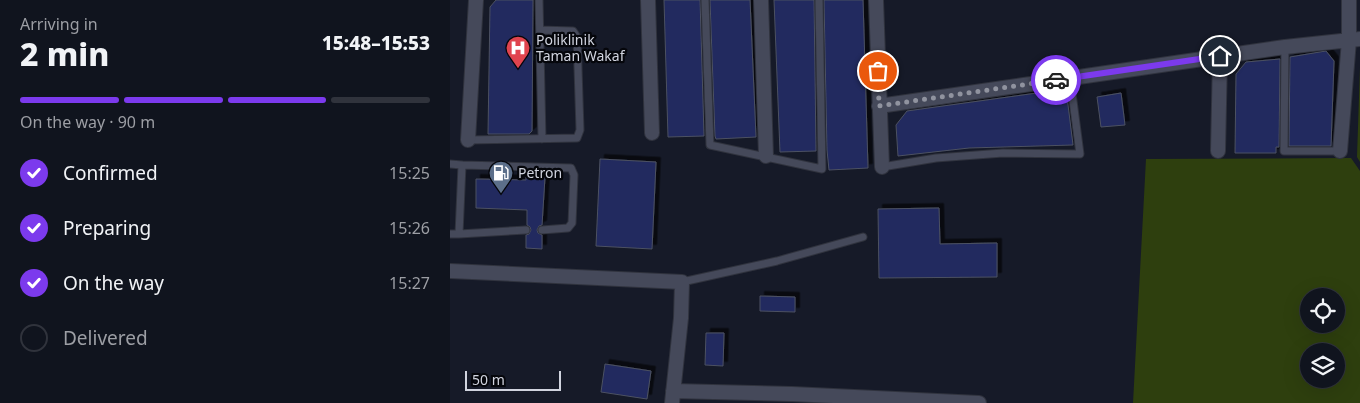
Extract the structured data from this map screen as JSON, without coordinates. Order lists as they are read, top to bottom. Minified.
{"places":{"hospital":["Poliklinik Taman Wakaf"],"fuel station":["Petron"]},"scale_bar":"50 m","page":{"heading":["2 min","Arriving in","15:48–15:53"],"bar":"On the way · 90 m","list":[["Confirmed","15:25"],["Preparing","15:26"],["On the way","15:27"],"Delivered"],"scale":"50 m"}}
